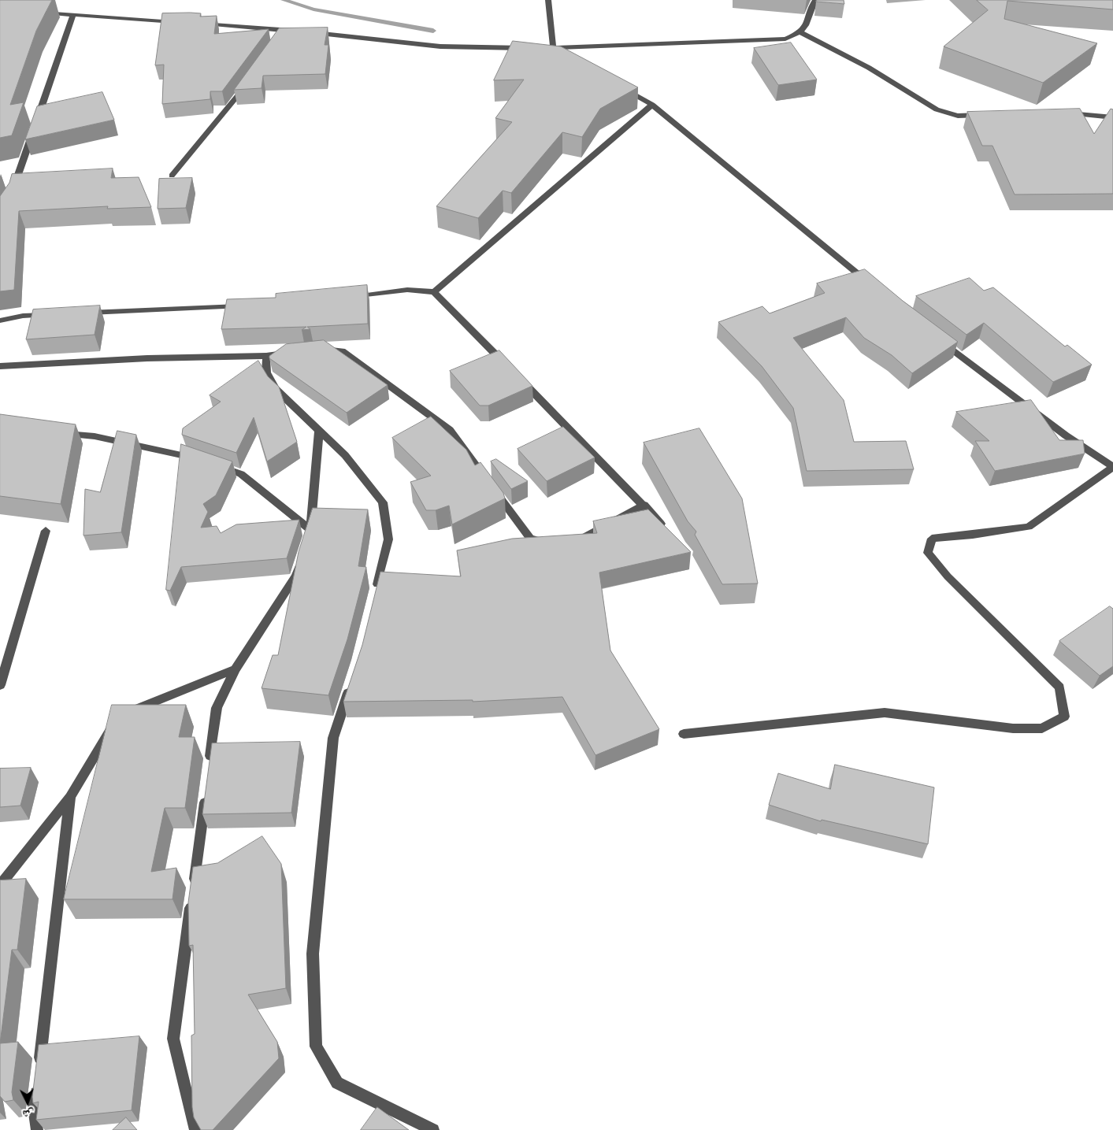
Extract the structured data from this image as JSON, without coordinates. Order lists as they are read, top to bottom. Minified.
{"north":"bottom"}
